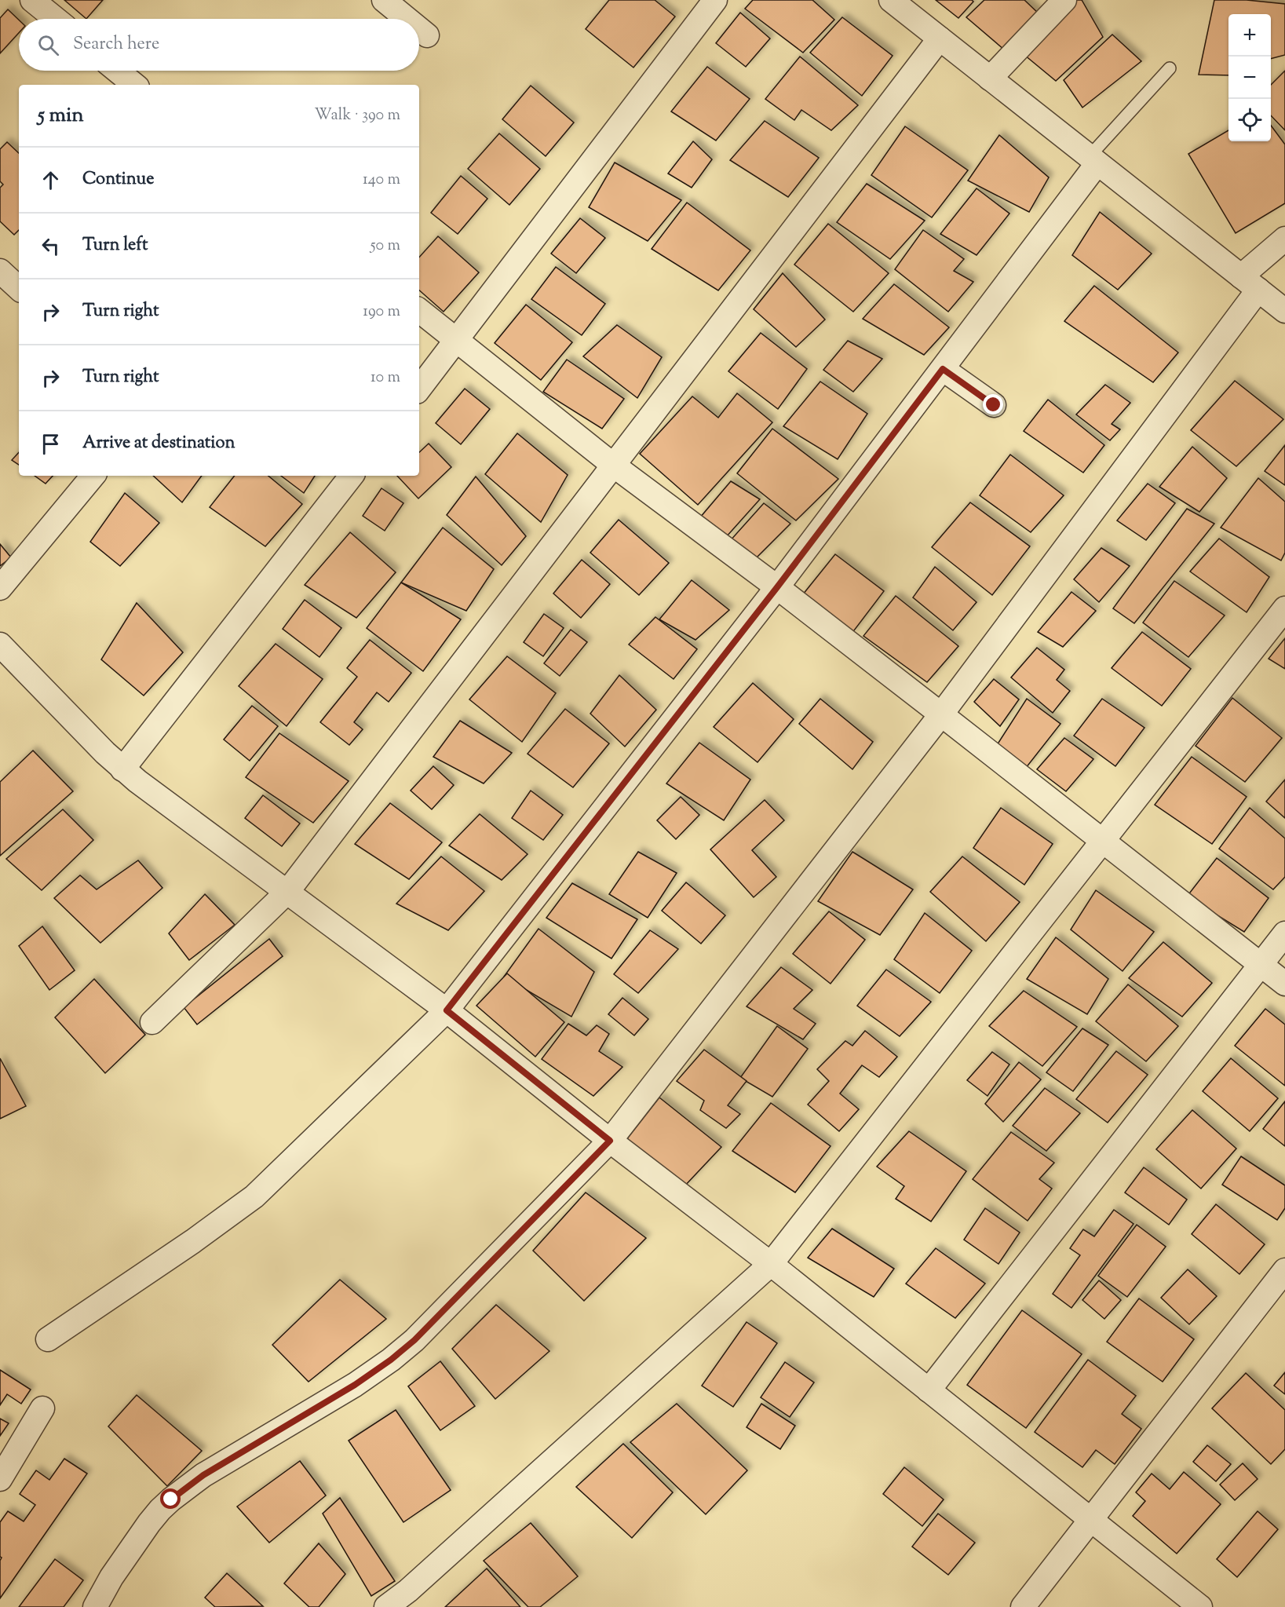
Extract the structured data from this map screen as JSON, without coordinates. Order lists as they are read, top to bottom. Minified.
{"page":{"map_buttons":["+","−"],"search":"Search here","heading":["5 min","Walk · 390 m"],"list":[["Continue","140 m"],["Turn left","50 m"],["Turn right","190 m"],["Turn right","10 m"],"Arrive at destination"]}}
